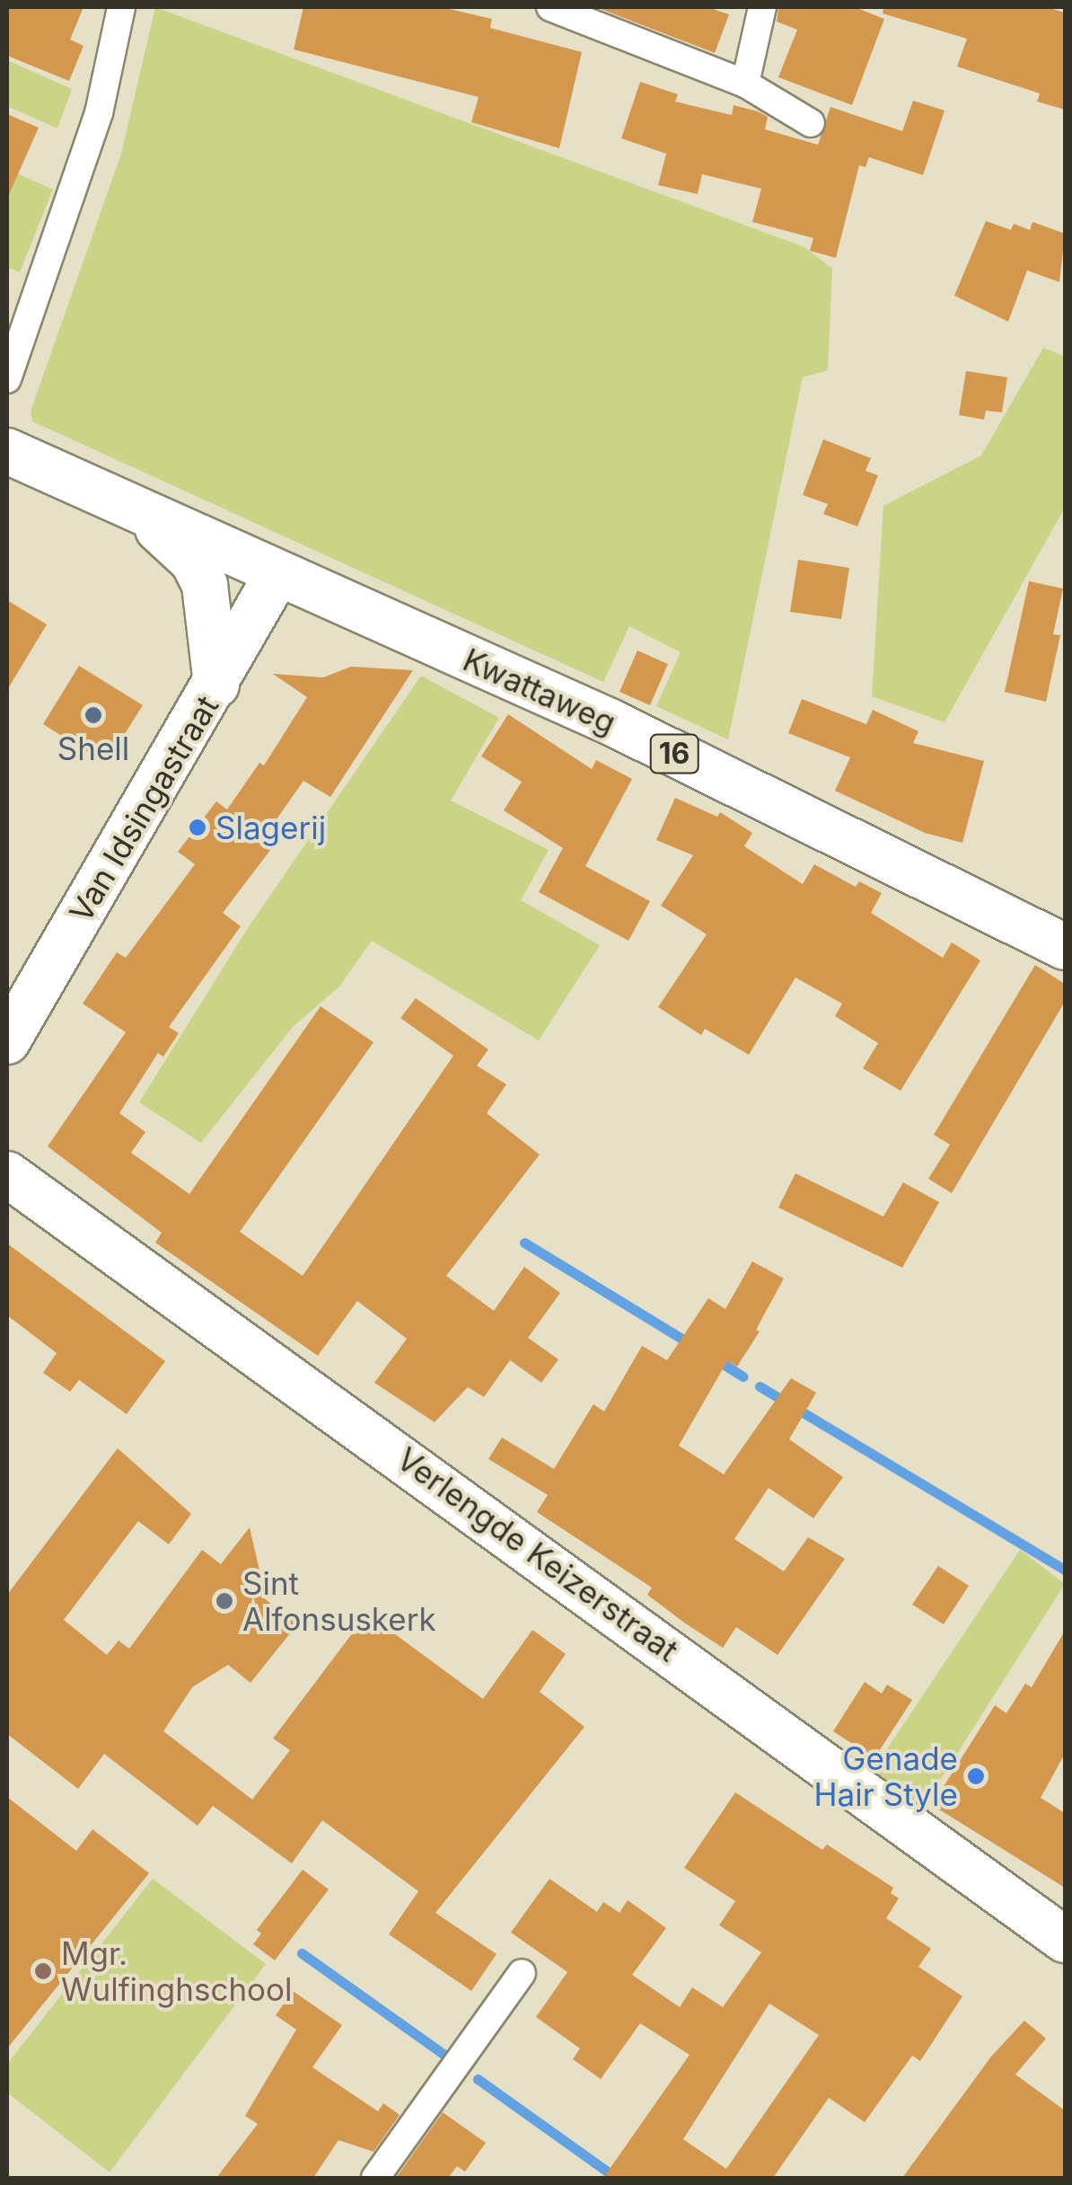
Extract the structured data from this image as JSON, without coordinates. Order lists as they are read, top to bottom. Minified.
{"streets":{"main road":["Kwattaweg","16","Van Idsingastraat","Verlengde Keizerstraat"]},"crossings":[["Kwattaweg","Van Idsingastraat"]],"places":["Shell","Slagerij","Sint Alfonsuskerk","Genade Hair Style","Mgr. Wulfinghschool"]}
